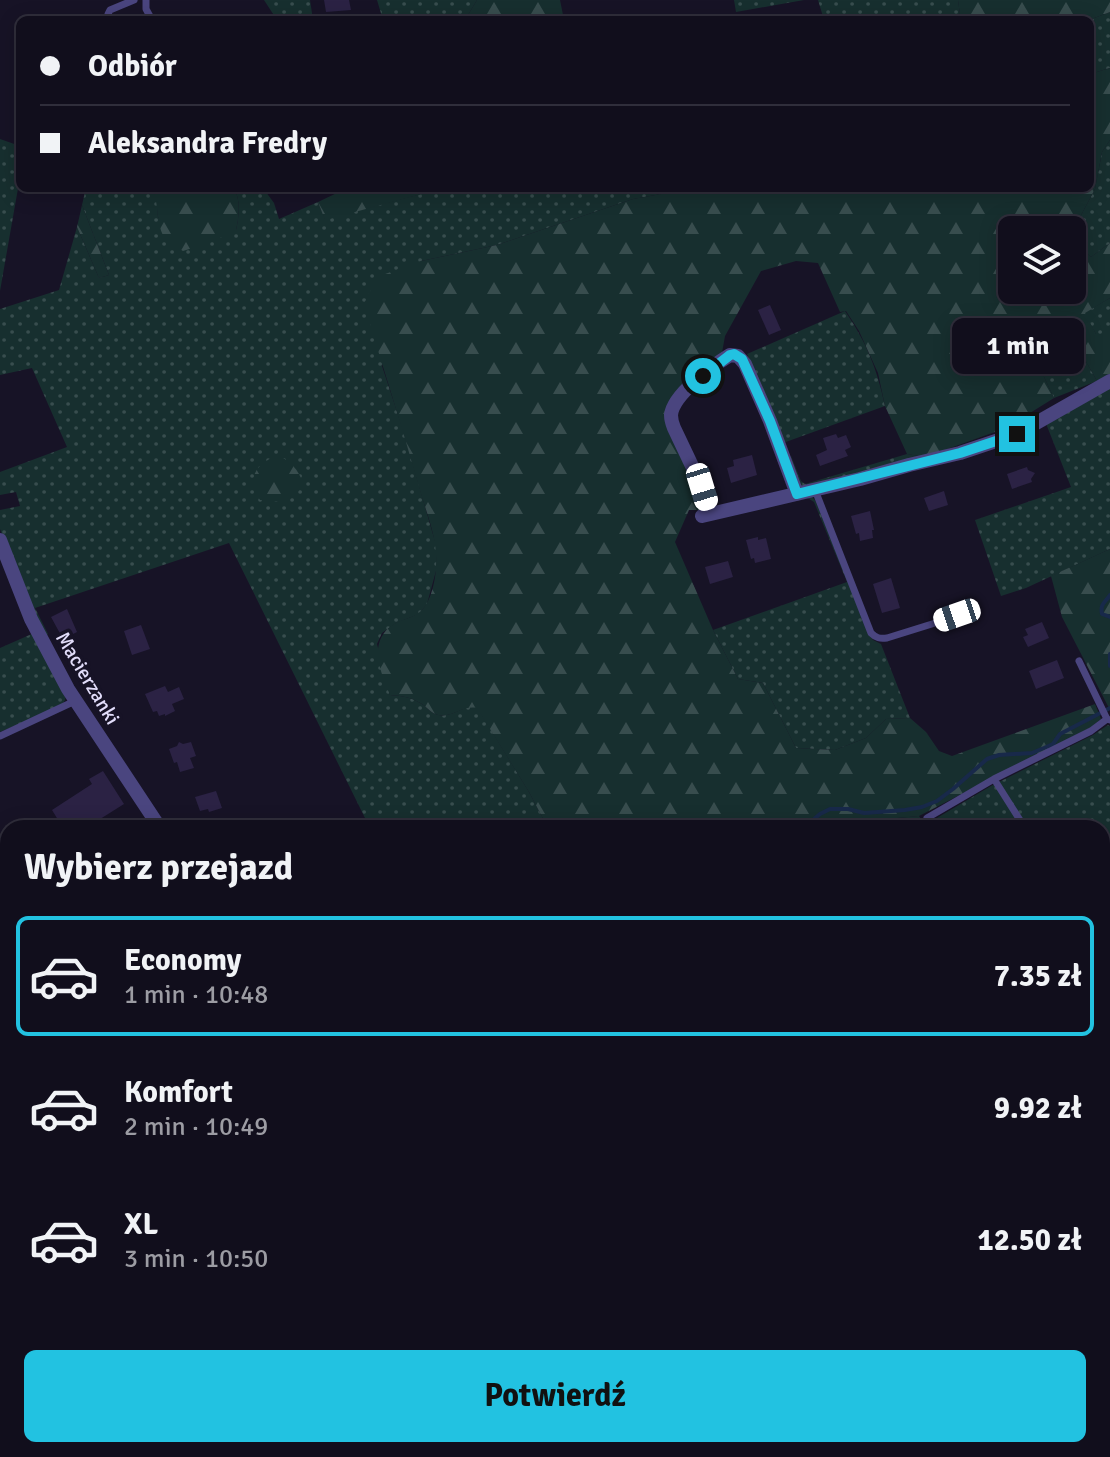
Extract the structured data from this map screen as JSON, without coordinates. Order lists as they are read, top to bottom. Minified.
{"streets":{"street":["Macierzanki"]},"page":{"banner":["Odbiór","Aleksandra Fredry"],"bubble":"1 min","heading":"Wybierz przejazd","list":[{"name":"Economy","note":"1 min · 10:48","value":"7.35 zł"},{"name":"Komfort","note":"2 min · 10:49","value":"9.92 zł"},{"name":"XL","note":"3 min · 10:50","value":"12.50 zł"}],"buttons":"Potwierdź"}}
